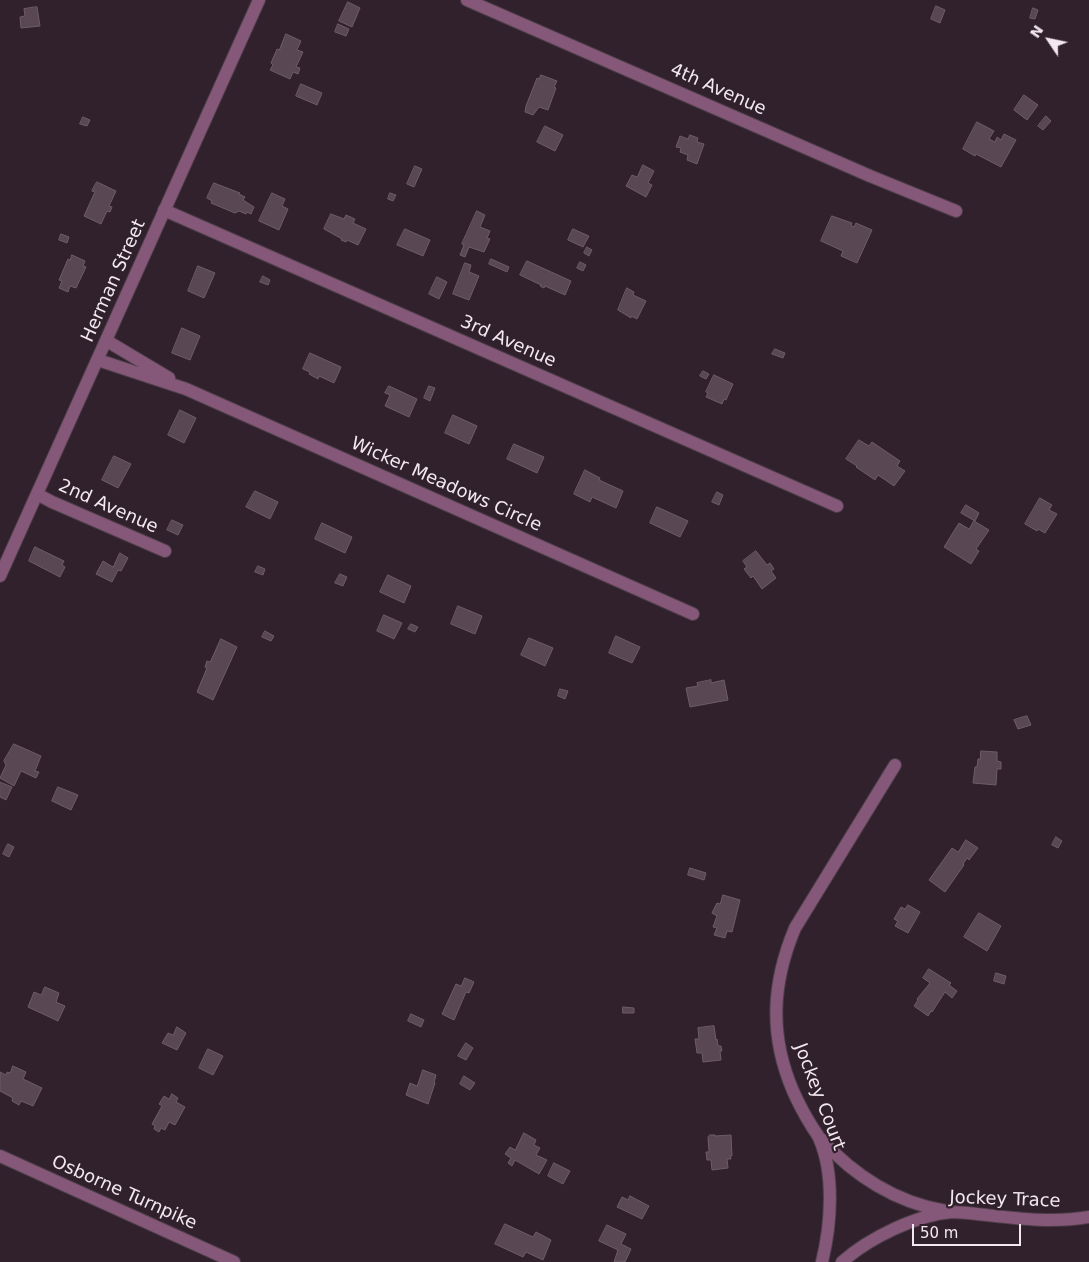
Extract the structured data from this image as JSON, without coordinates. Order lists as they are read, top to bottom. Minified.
{"streets":{"street":["4th Avenue","Herman Street","3rd Avenue","Wicker Meadows Circle","2nd Avenue","Jockey Court","Osborne Turnpike","Jockey Trace"]},"crossings":[["Herman Street","3rd Avenue"],["Herman Street","Wicker Meadows Circle"],["Herman Street","2nd Avenue"]],"scale_bar":"50 m","north":"top left"}
